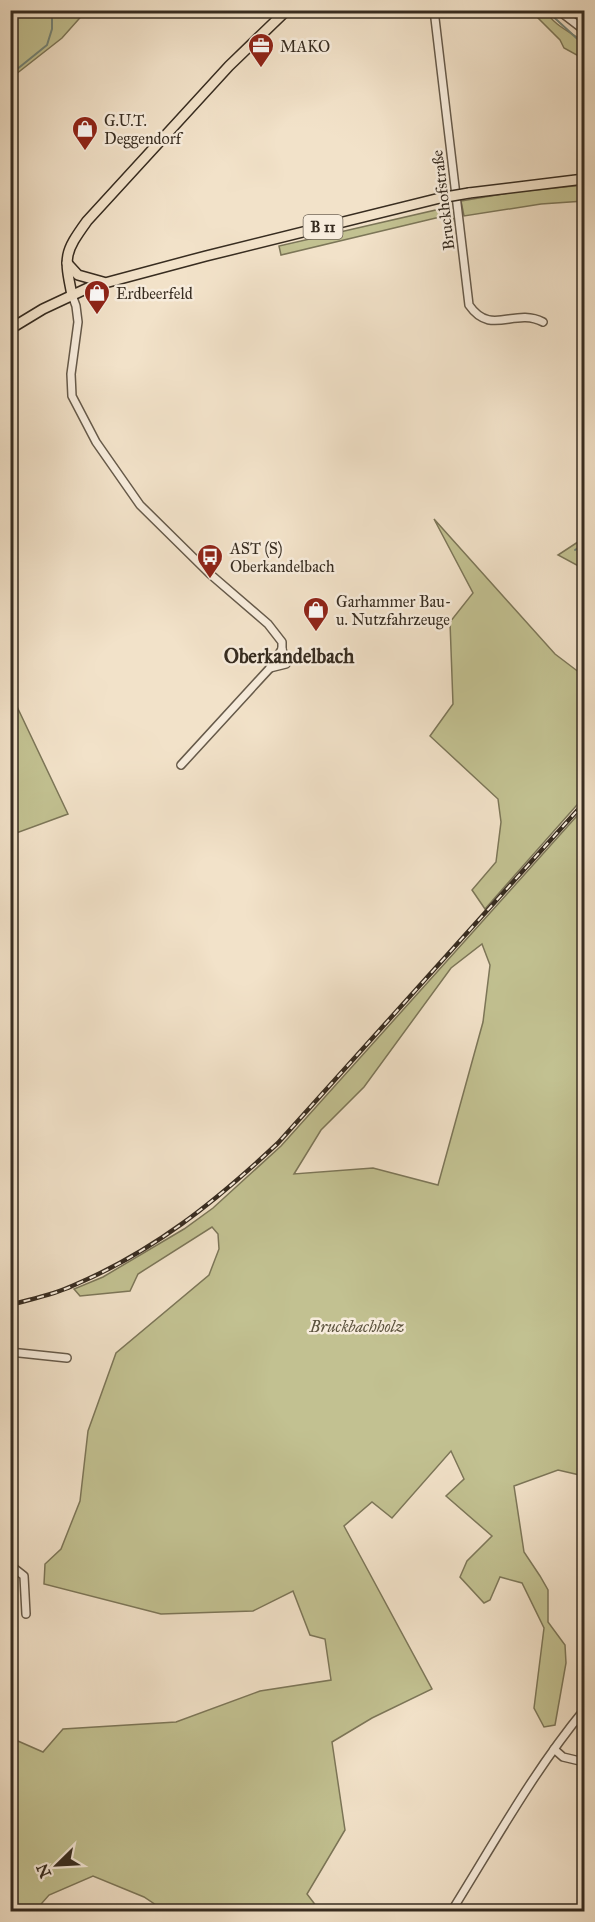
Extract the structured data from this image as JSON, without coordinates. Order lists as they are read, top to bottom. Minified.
{"streets":{"main road":["B 11"],"street":["Bruckhofstraße"]},"districts":["Oberkandelbach"],"parks":["Bruckbachholz"],"places":{"office":["MAKO"],"shop":["G.U.T. Deggendorf","Erdbeerfeld","Garhammer Bau- u. Nutzfahrzeuge"],"bus stop":["AST (S) Oberkandelbach"]},"north":"bottom left"}
